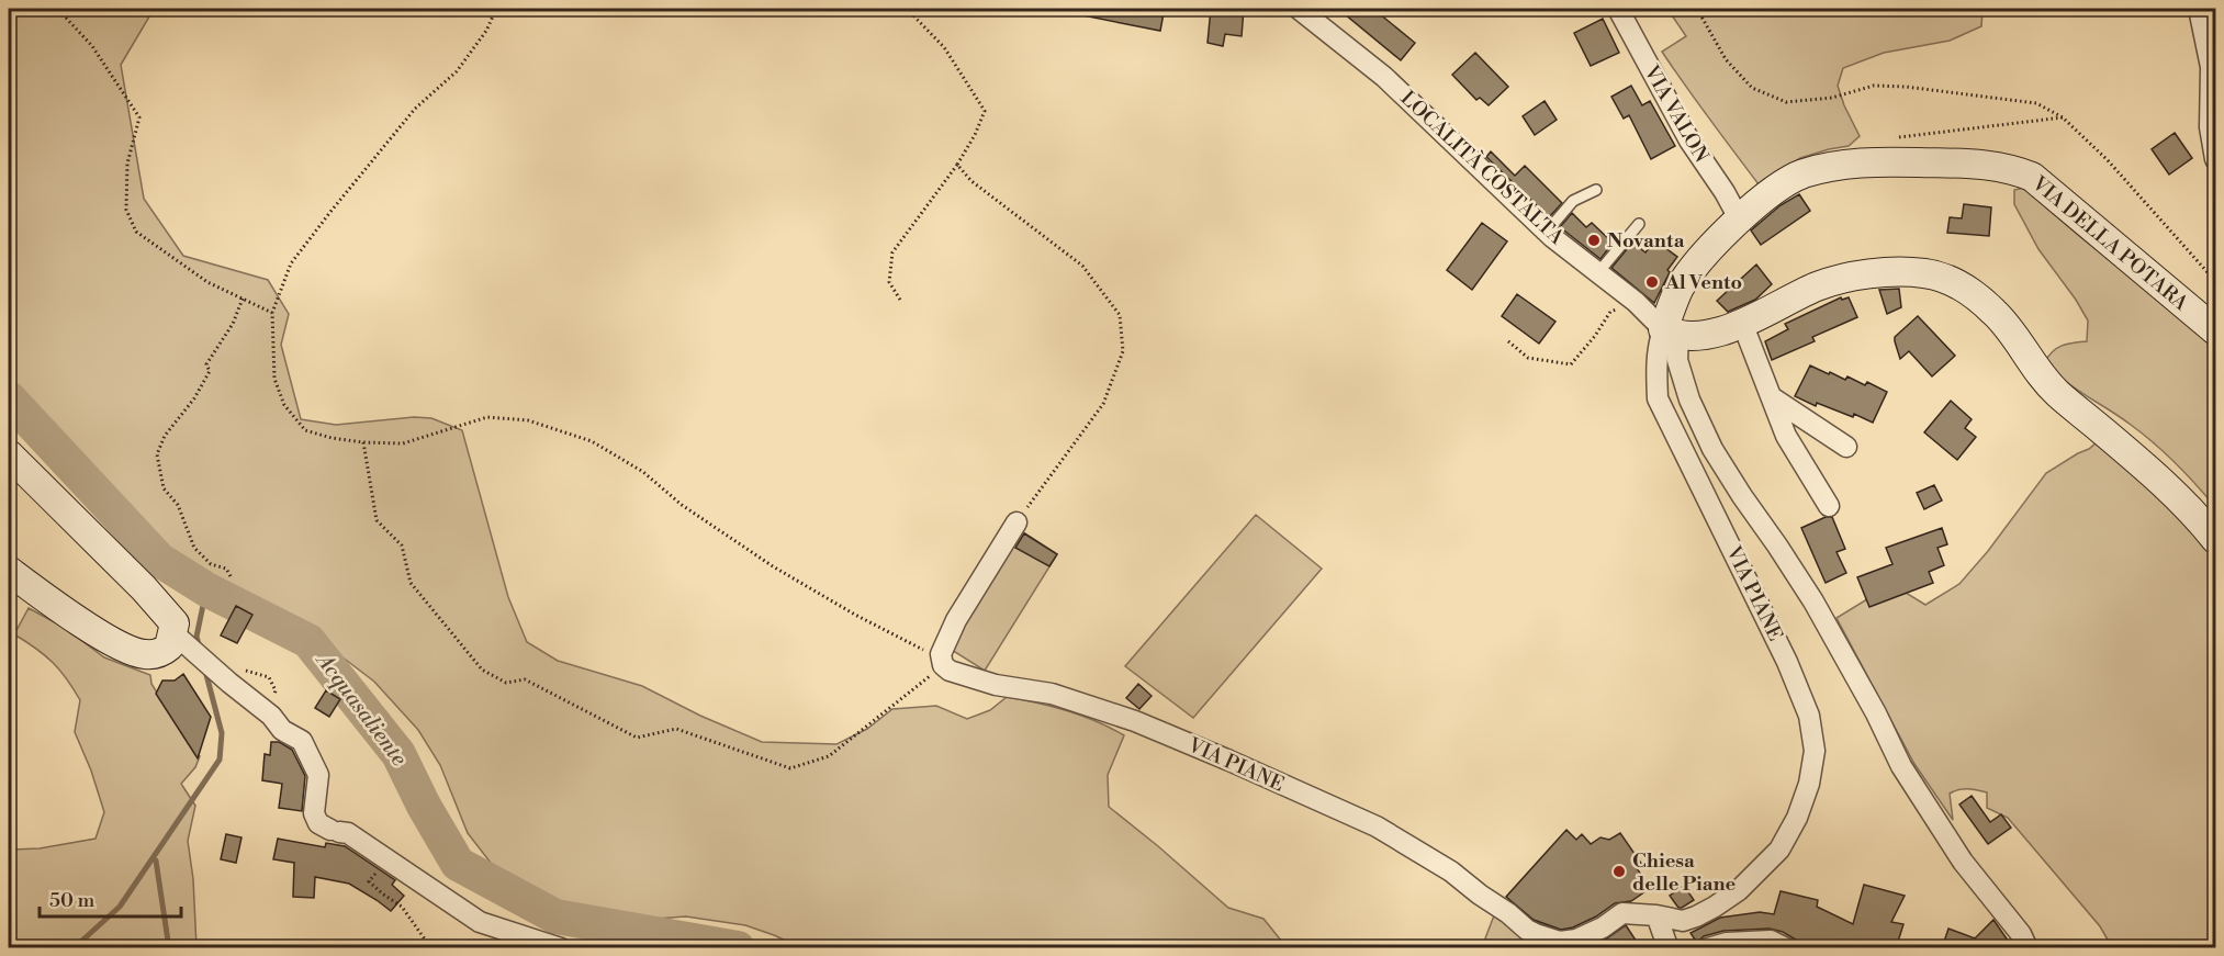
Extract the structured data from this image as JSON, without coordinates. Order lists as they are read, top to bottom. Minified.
{"streets":{"street":["VIA VALON","LOCALITÀ COSTALTA","VIA DELLA POTARA","VIA PIANE"]},"crossings":[["VIA VALON","VIA DELLA POTARA"],["VIA VALON","VIA PIANE"],["LOCALITÀ COSTALTA","VIA PIANE"],["VIA DELLA POTARA","VIA PIANE"]],"water":["Acquasaliente"],"places":["Novanta","Al Vento","Chiesa delle Piane"],"scale_bar":"50 m"}
